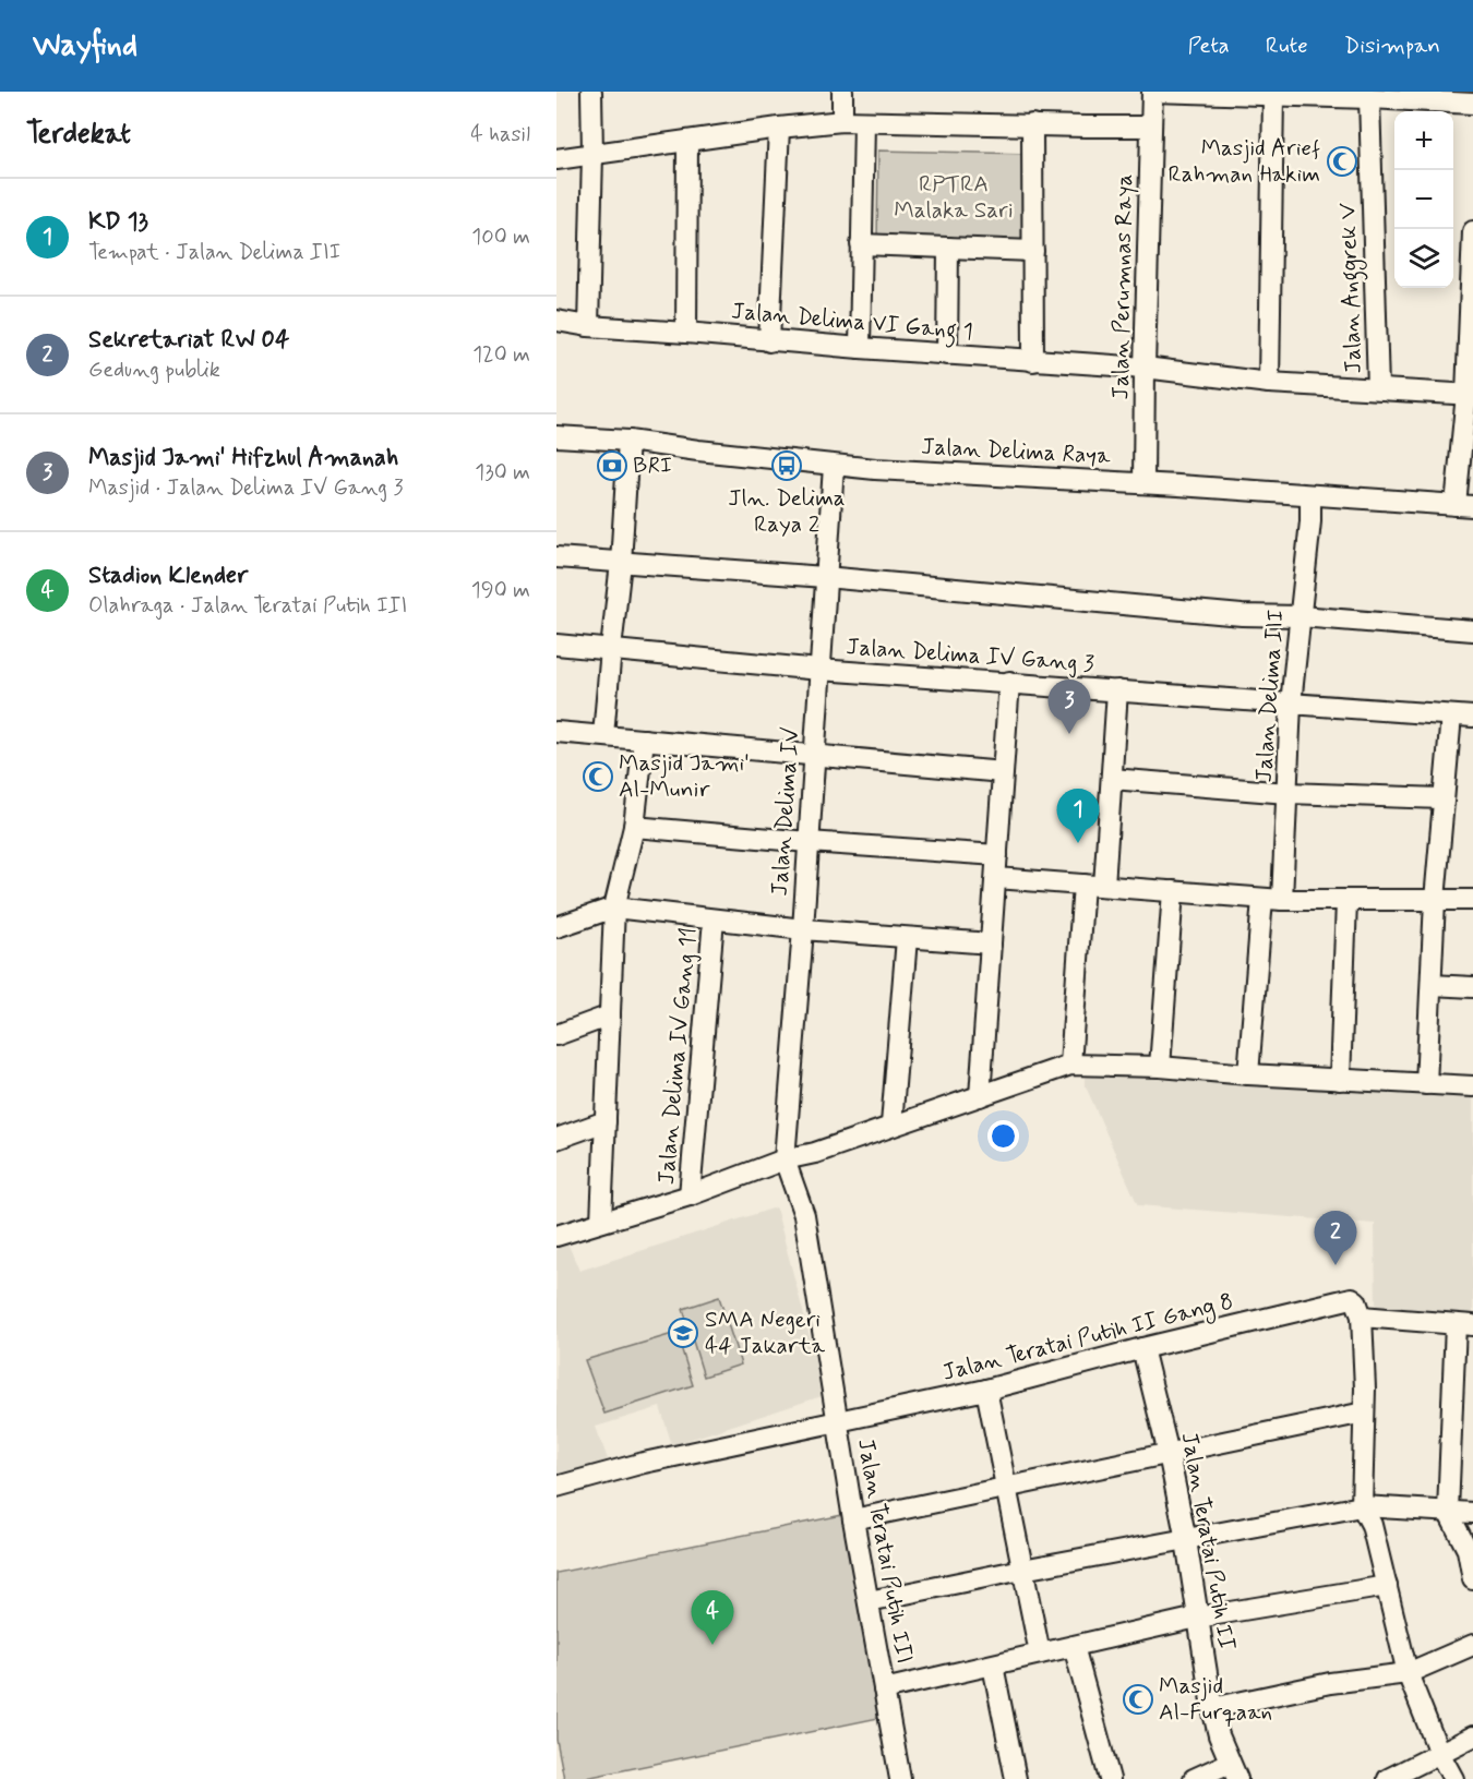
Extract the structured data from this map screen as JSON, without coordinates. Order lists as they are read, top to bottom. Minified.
{"streets":{"street":["Jalan Perumnas Raya","Jalan Anggrek V","Jalan Delima VI Gang 1","Jalan Delima Raya","Jalan Delima IV Gang 3","Jalan Delima III","Jalan Delima IV","Jalan Delima IV Gang 11","Jalan Teratai Putih II Gang 8","Jalan Teratai Putih II","Jalan Teratai Putih III"]},"crossings":[["Jalan Perumnas Raya","Jalan Delima VI Gang 1"],["Jalan Perumnas Raya","Jalan Delima Raya"],["Jalan Anggrek V","Jalan Delima VI Gang 1"],["Jalan Delima Raya","Jalan Delima III"],["Jalan Delima Raya","Jalan Delima IV"],["Jalan Delima IV Gang 3","Jalan Delima III"],["Jalan Delima IV Gang 3","Jalan Delima IV"],["Jalan Delima IV","Jalan Delima IV Gang 11"],["Jalan Teratai Putih II Gang 8","Jalan Teratai Putih II"],["Jalan Teratai Putih II Gang 8","Jalan Teratai Putih III"]],"parks":["RPTRA Malaka Sari"],"places":{"mosque":["Masjid Arief Rahman Hakim","Masjid Jami' Al-Munir","Masjid Al-Furqaan"],"bank":["BRI"],"bus stop":["Jln. Delima Raya 2"],"school or university":["SMA Negeri 44 Jakarta"]},"page":{"header":"Wayfind","nav":["Peta","Rute","Disimpan"],"heading":["Terdekat","4 hasil"],"map_buttons":["+","−"],"list":[{"mark":"1","name":"KD 13","note":"Tempat · Jalan Delima III","value":"100 m"},{"mark":"2","name":"Sekretariat RW 04","note":"Gedung publik","value":"120 m"},{"mark":"3","name":"Masjid Jami' Hifzhul Amanah","note":"Masjid · Jalan Delima IV Gang 3","value":"130 m"},{"mark":"4","name":"Stadion Klender","note":"Olahraga · Jalan Teratai Putih III","value":"190 m"}],"pins":["3","1","2","4"]}}
